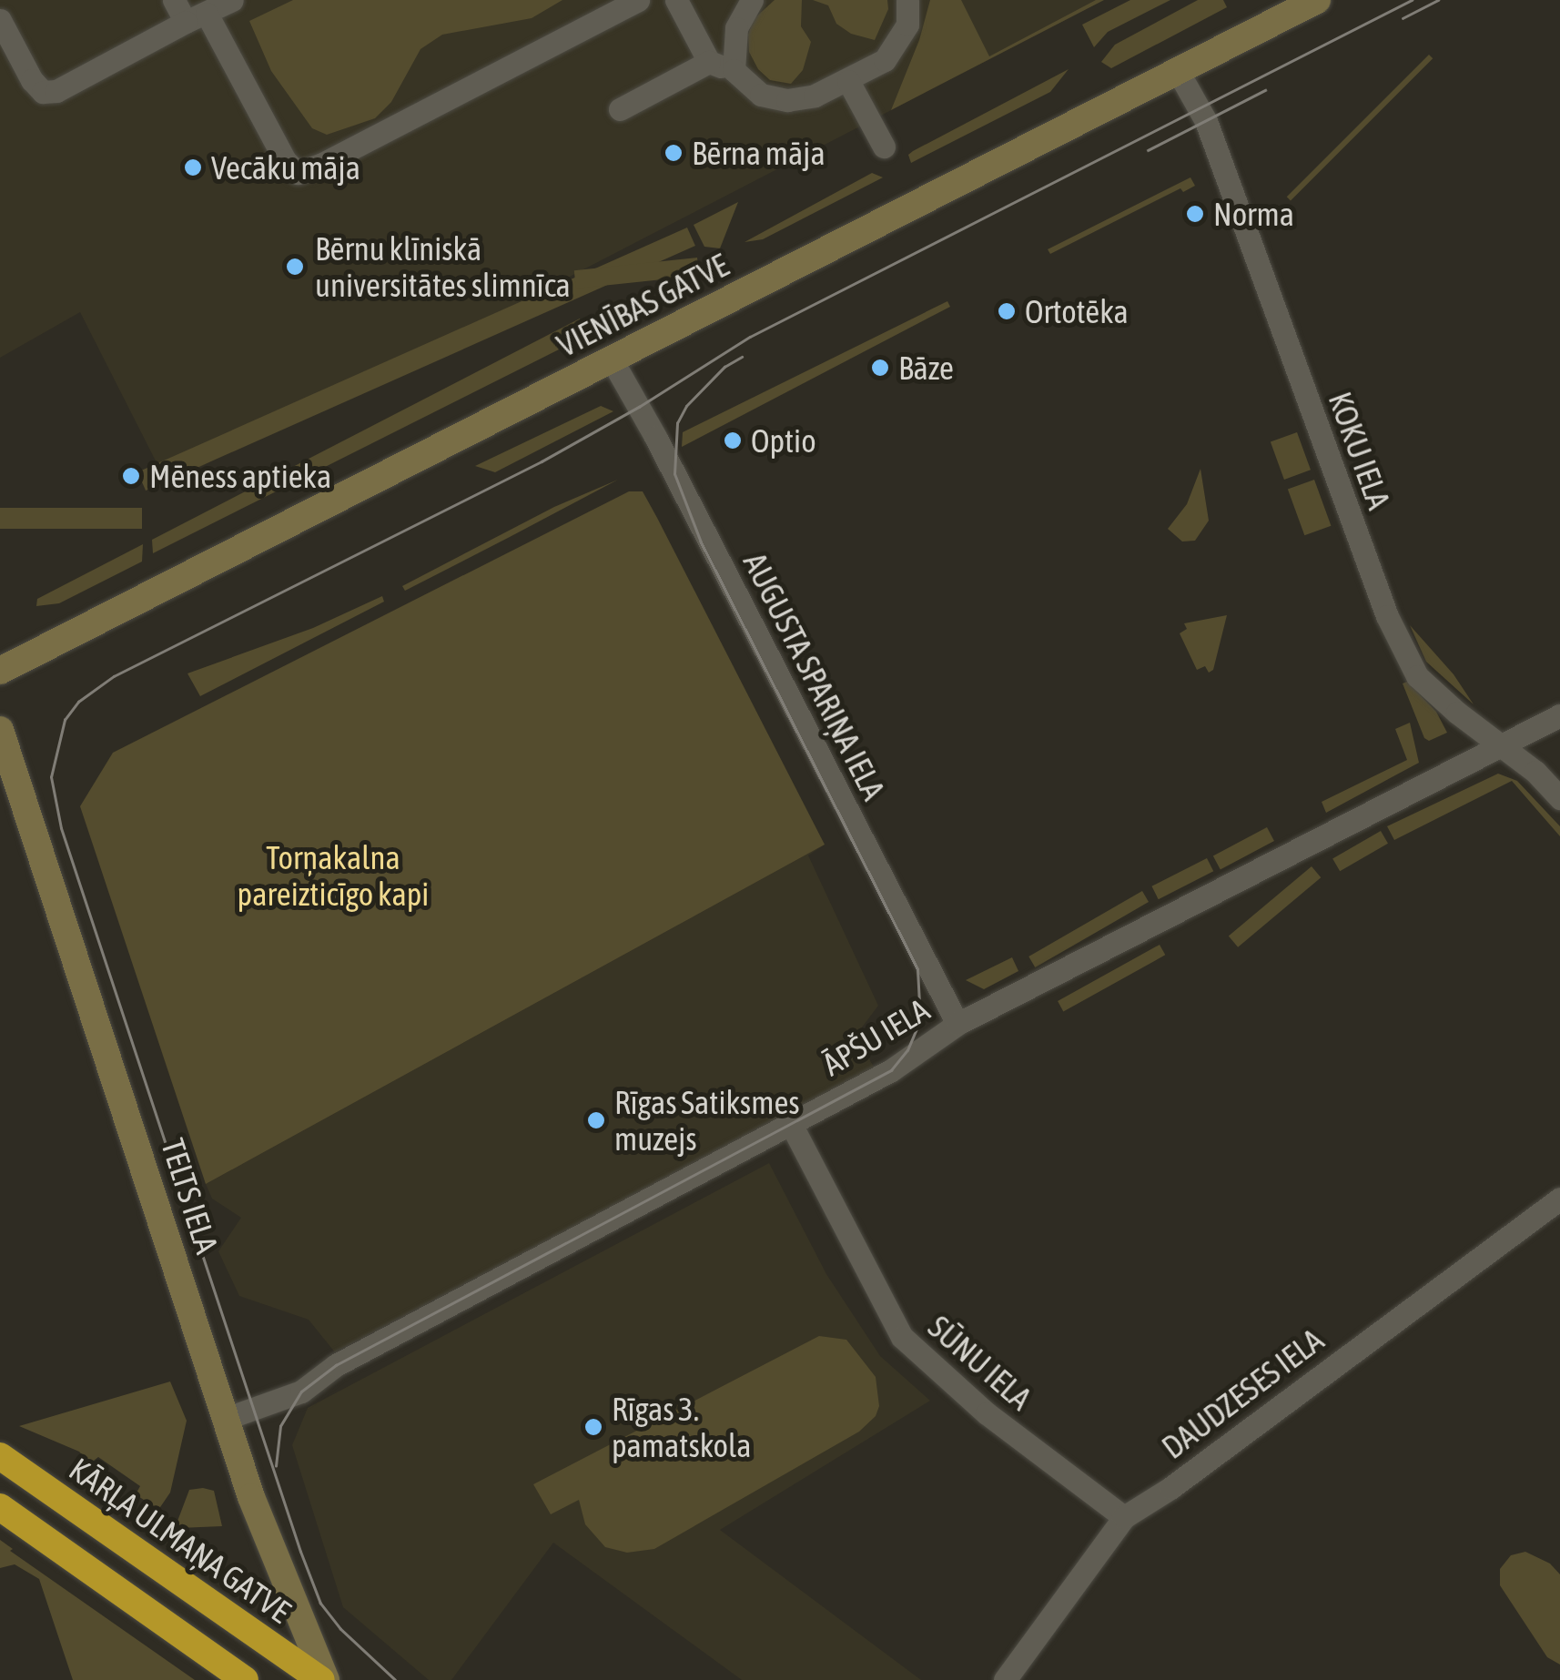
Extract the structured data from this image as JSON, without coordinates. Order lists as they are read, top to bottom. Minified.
{"streets":{"highway":["KĀRĻA ULMAŅA GATVE"],"main road":["VIENĪBAS GATVE","TELTS IELA"],"street":["KOKU IELA","AUGUSTA SPARIŅA IELA","ĀPŠU IELA","SŪNU IELA","DAUDZESES IELA"]},"crossings":[["VIENĪBAS GATVE","KOKU IELA"],["VIENĪBAS GATVE","AUGUSTA SPARIŅA IELA"],["KOKU IELA","ĀPŠU IELA"],["AUGUSTA SPARIŅA IELA","ĀPŠU IELA"],["ĀPŠU IELA","TELTS IELA"],["ĀPŠU IELA","SŪNU IELA"],["TELTS IELA","KĀRĻA ULMAŅA GATVE"],["SŪNU IELA","DAUDZESES IELA"]],"parks":["Torņakalna pareizticīgo kapi"],"places":["Bērna māja","Vecāku māja","Norma","Bērnu klīniskā universitātes slimnīca","Ortotēka","Bāze","Optio","Mēness aptieka","Rīgas Satiksmes muzejs","Rīgas 3. pamatskola"]}
